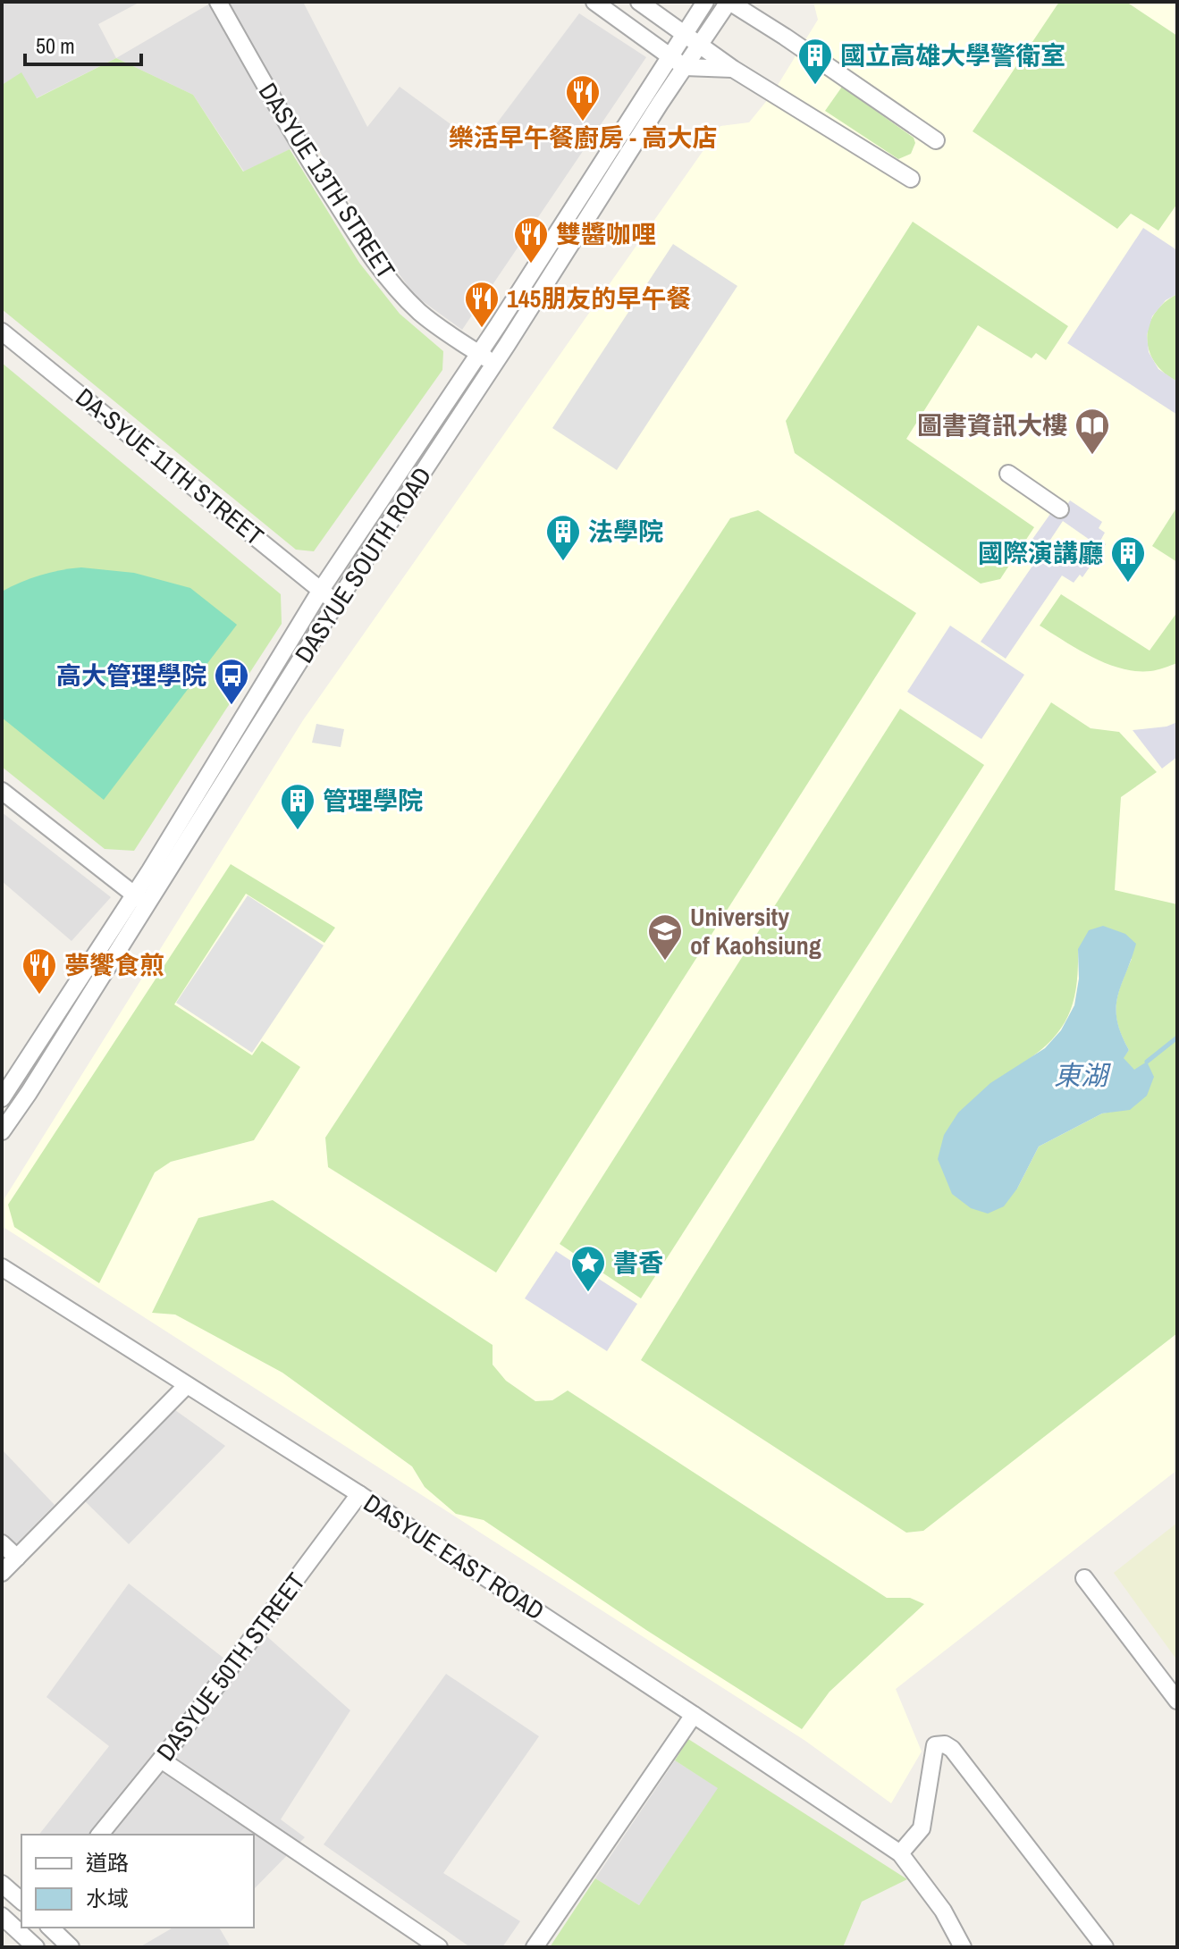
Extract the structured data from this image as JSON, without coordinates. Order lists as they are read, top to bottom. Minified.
{"streets":{"street":["DASYUE 13TH STREET","DA-SYUE 11TH STREET","DASYUE SOUTH ROAD","DASYUE EAST ROAD","DASYUE 50TH STREET"]},"crossings":[["DASYUE 13TH STREET","DASYUE SOUTH ROAD"],["DA-SYUE 11TH STREET","DASYUE SOUTH ROAD"],["DASYUE EAST ROAD","DASYUE 50TH STREET"]],"water":["東湖"],"places":{"building":["國立高雄大學警衛室","法學院","國際演講廳","管理學院"],"restaurant":["樂活早午餐廚房 - 高大店","雙醬咖哩","145朋友的早午餐","夢饗食煎"],"library":["圖書資訊大樓"],"bus stop":["高大管理學院"],"school or university":["University of Kaohsiung"],"place":["書香"]},"legend":["道路","水域"],"scale_bar":"50 m"}
